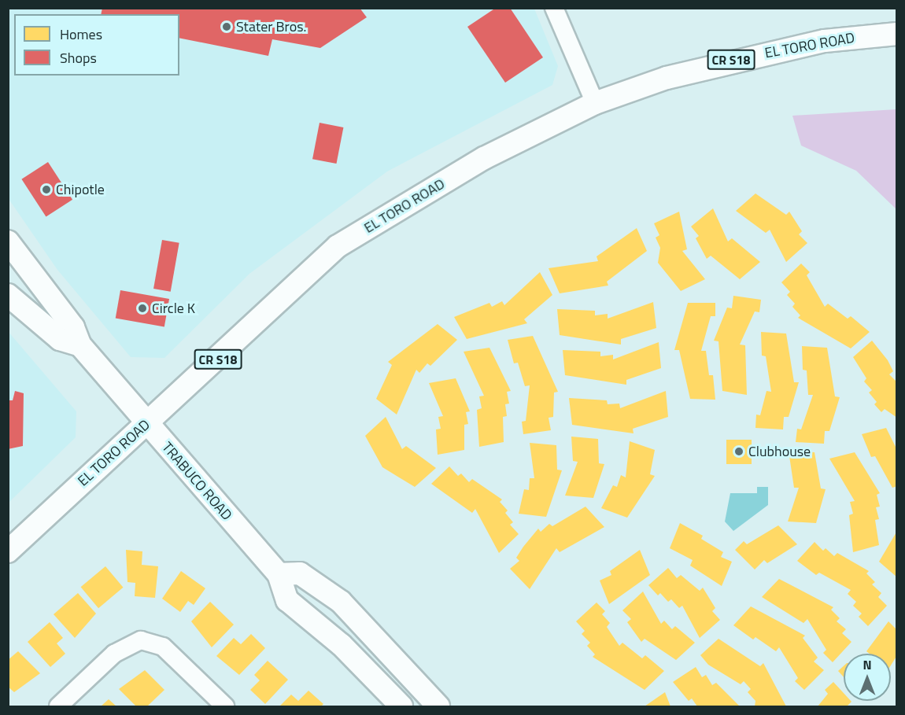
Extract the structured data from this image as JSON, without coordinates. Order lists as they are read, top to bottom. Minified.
{"streets":{"main road":["EL TORO ROAD","CR S18","TRABUCO ROAD"]},"crossings":[["EL TORO ROAD","TRABUCO ROAD"]],"places":["Stater Bros.","Chipotle","Circle K","Clubhouse"],"legend":["Homes","Shops"],"north":"top"}
